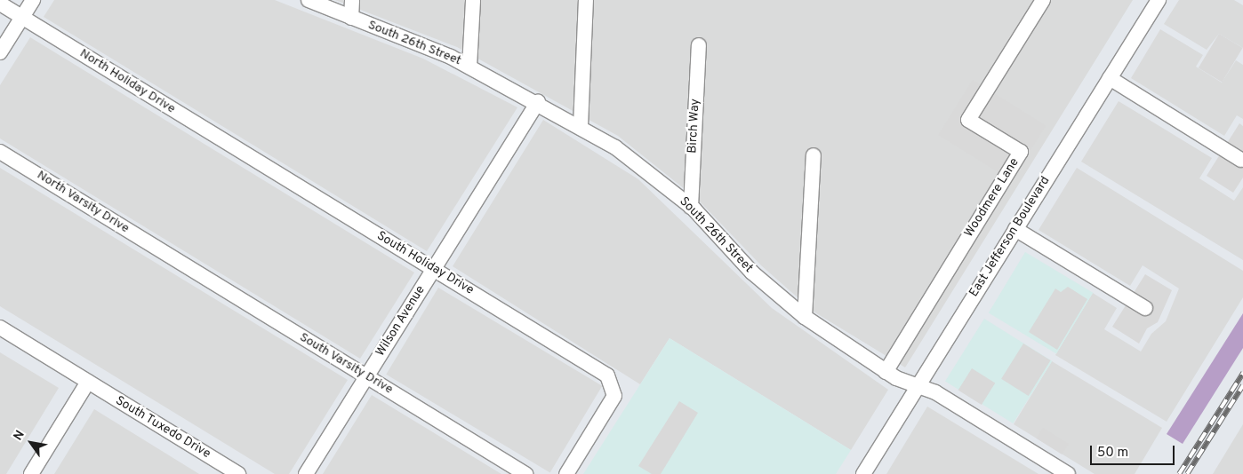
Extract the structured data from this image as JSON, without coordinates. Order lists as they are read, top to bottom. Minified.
{"streets":{"street":["South 26th Street","North Holiday Drive","Birch Way","Woodmere Lane","North Varsity Drive","East Jefferson Boulevard","South Holiday Drive","Wilson Avenue","South Varsity Drive","South Tuxedo Drive"]},"crossings":[["South 26th Street","Birch Way"],["South 26th Street","Woodmere Lane"],["South 26th Street","East Jefferson Boulevard"],["South 26th Street","Wilson Avenue"],["North Holiday Drive","South Holiday Drive"],["North Varsity Drive","South Varsity Drive"],["South Holiday Drive","Wilson Avenue"],["Wilson Avenue","South Varsity Drive"]],"scale_bar":"50 m","north":"top left"}
